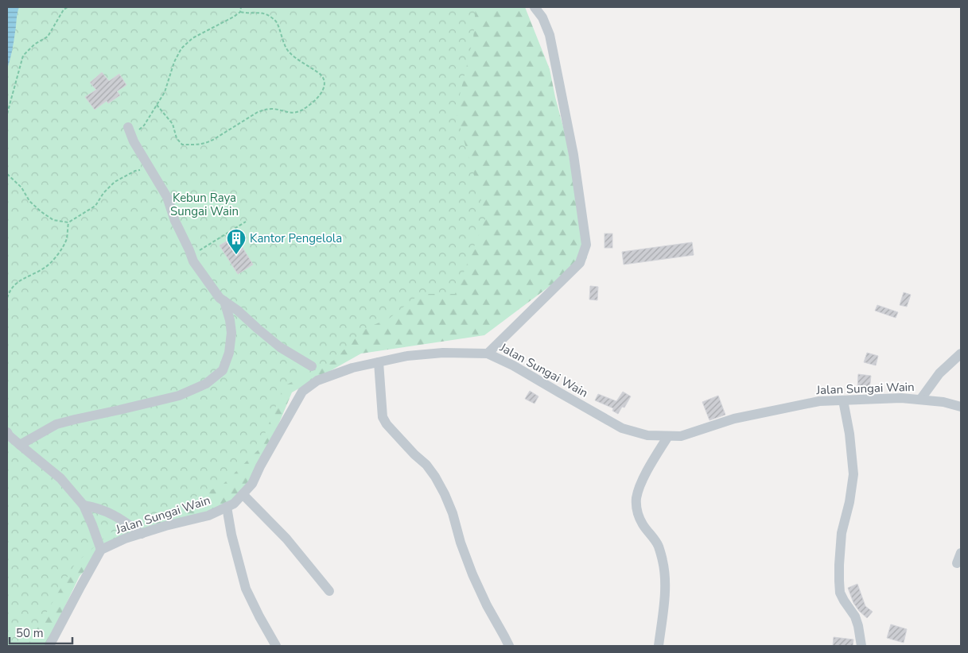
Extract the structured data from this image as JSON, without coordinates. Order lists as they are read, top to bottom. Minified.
{"streets":{"street":["Jalan Sungai Wain"]},"parks":["Kebun Raya Sungai Wain"],"places":{"building":["Kantor Pengelola"]},"scale_bar":"50 m"}
